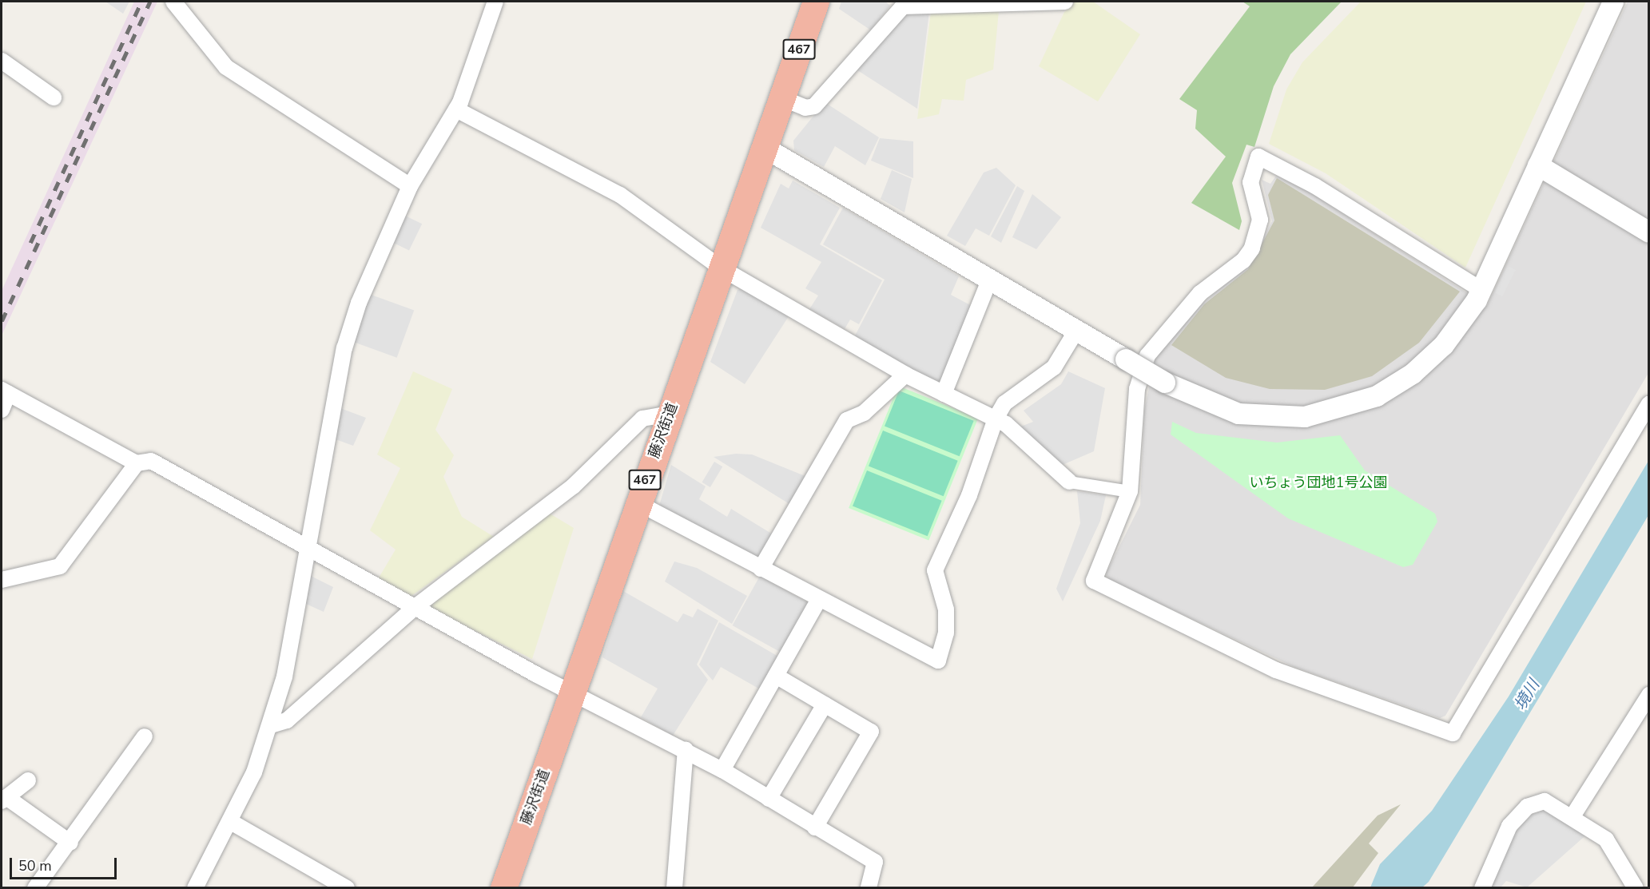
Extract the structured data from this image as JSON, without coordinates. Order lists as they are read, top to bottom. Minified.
{"streets":{"highway":["467","藤沢街道"]},"water":["境川"],"parks":["いちょう団地1号公園"],"scale_bar":"50 m"}
